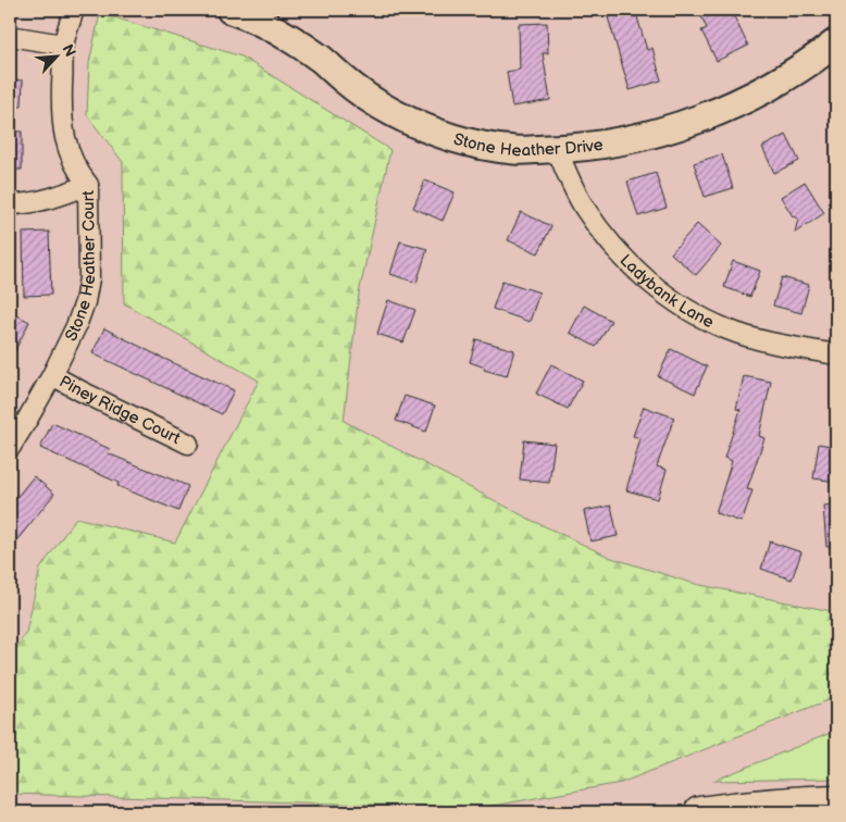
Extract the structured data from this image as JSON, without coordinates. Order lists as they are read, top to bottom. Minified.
{"streets":{"street":["Stone Heather Drive","Stone Heather Court","Ladybank Lane","Piney Ridge Court"]},"crossings":[["Stone Heather Drive","Ladybank Lane"],["Stone Heather Court","Piney Ridge Court"]],"north":"top right"}
